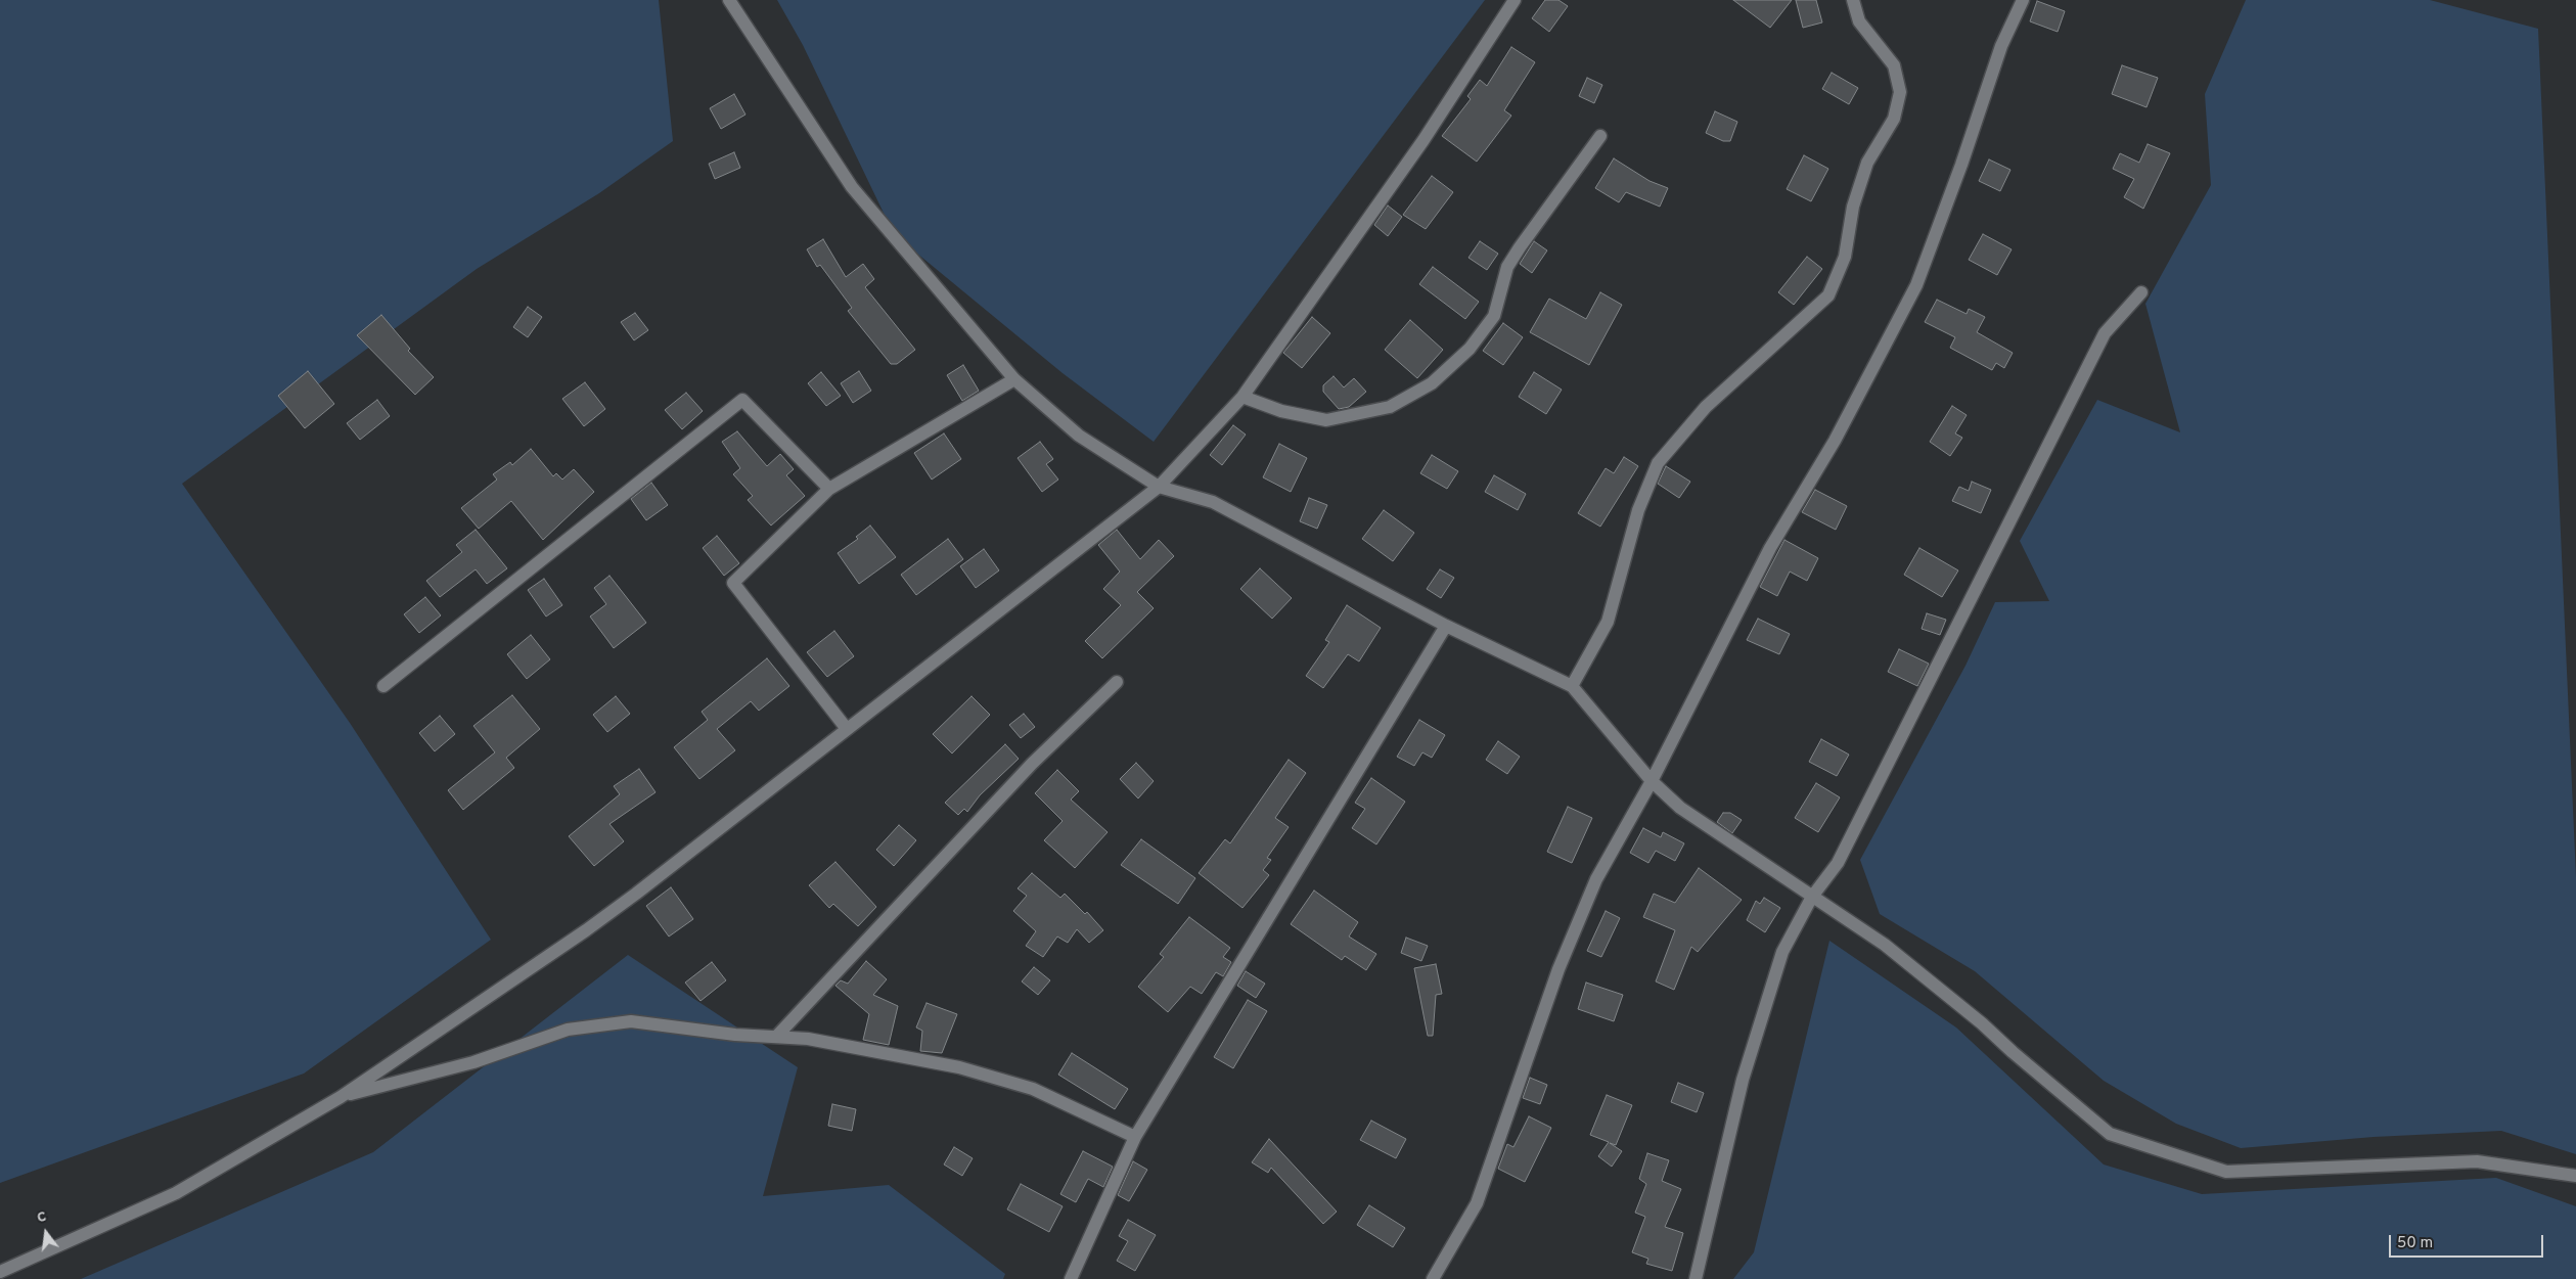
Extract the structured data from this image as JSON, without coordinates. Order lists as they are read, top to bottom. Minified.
{"scale_bar":"50 m","north":"top"}
